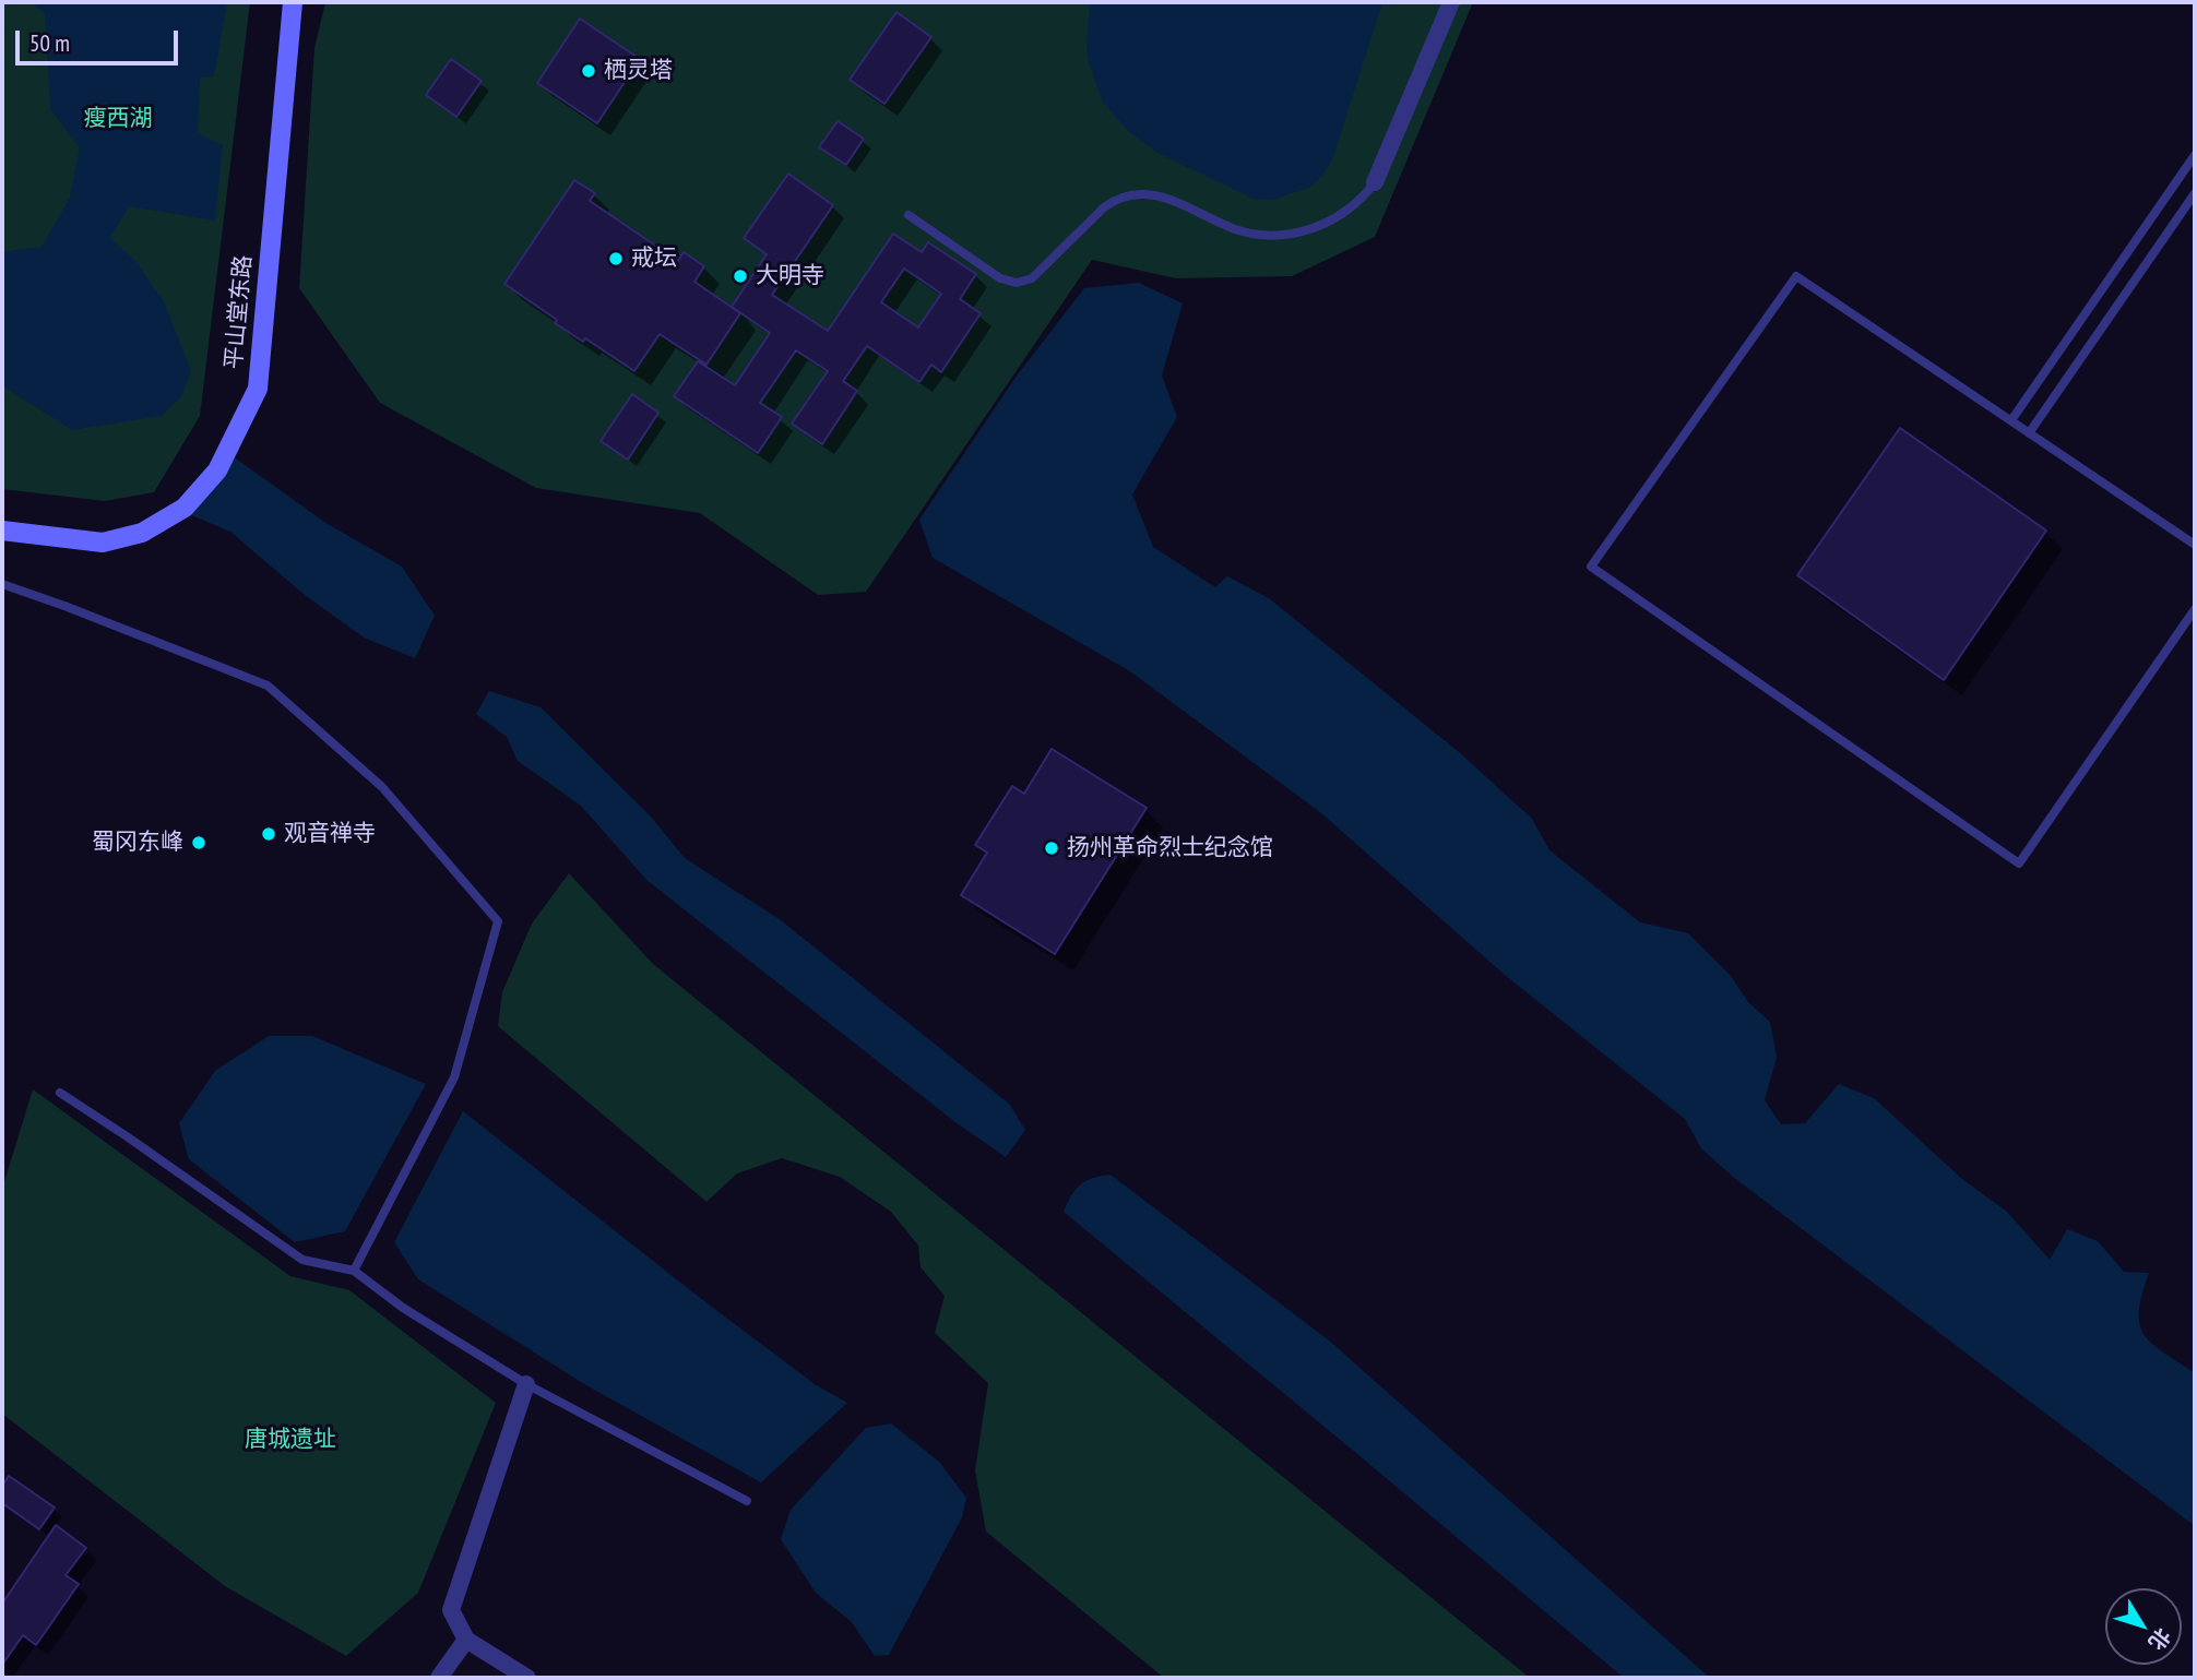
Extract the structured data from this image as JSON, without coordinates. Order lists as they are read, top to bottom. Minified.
{"streets":{"street":["平山堂东路"]},"parks":["瘦西湖","唐城遗址"],"places":["栖灵塔","戒坛","大明寺","观音禅寺","蜀冈东峰","扬州革命烈士纪念馆"],"scale_bar":"50 m","north":"bottom right"}
